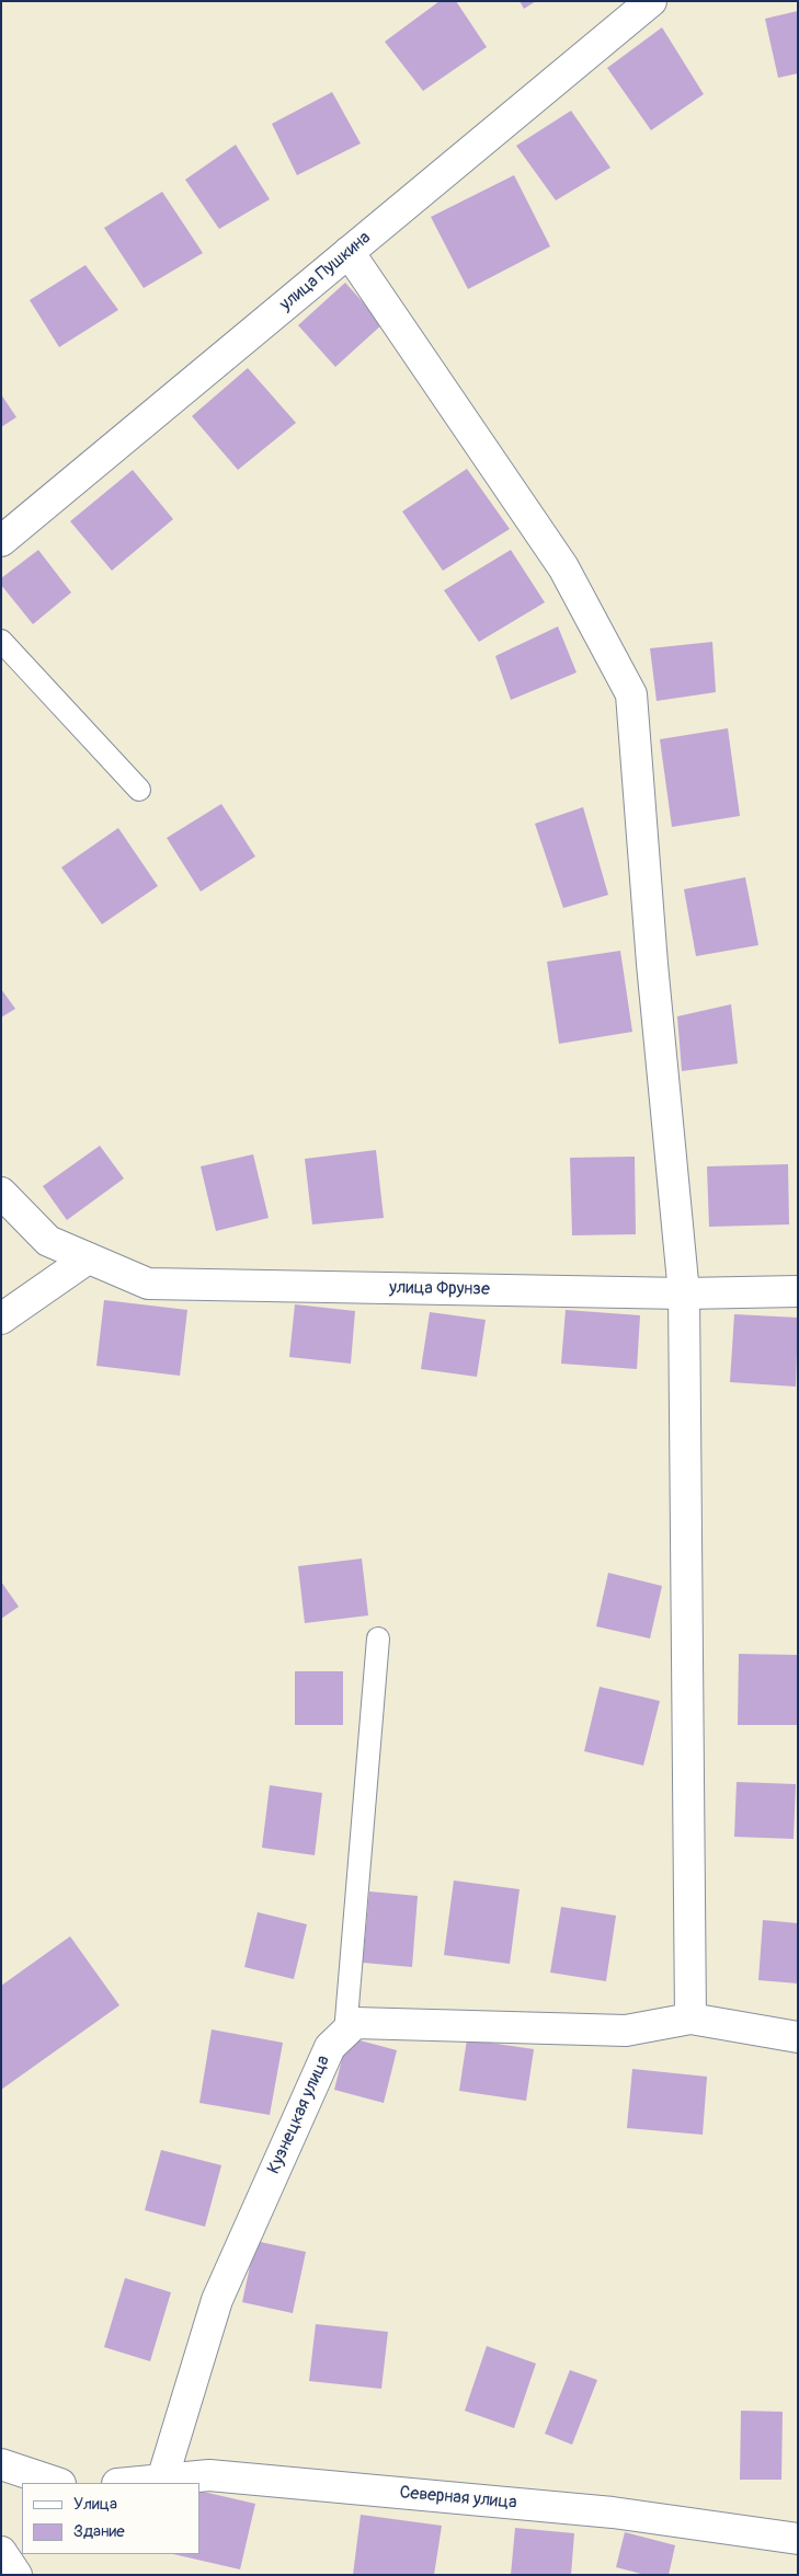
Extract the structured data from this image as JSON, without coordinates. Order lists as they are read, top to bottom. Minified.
{"streets":{"street":["улица Пушкина","улица Фрунзе","Кузнецкая улица","Северная улица"]},"crossings":[["Кузнецкая улица","Северная улица"]],"legend":["Улица","Здание"]}
